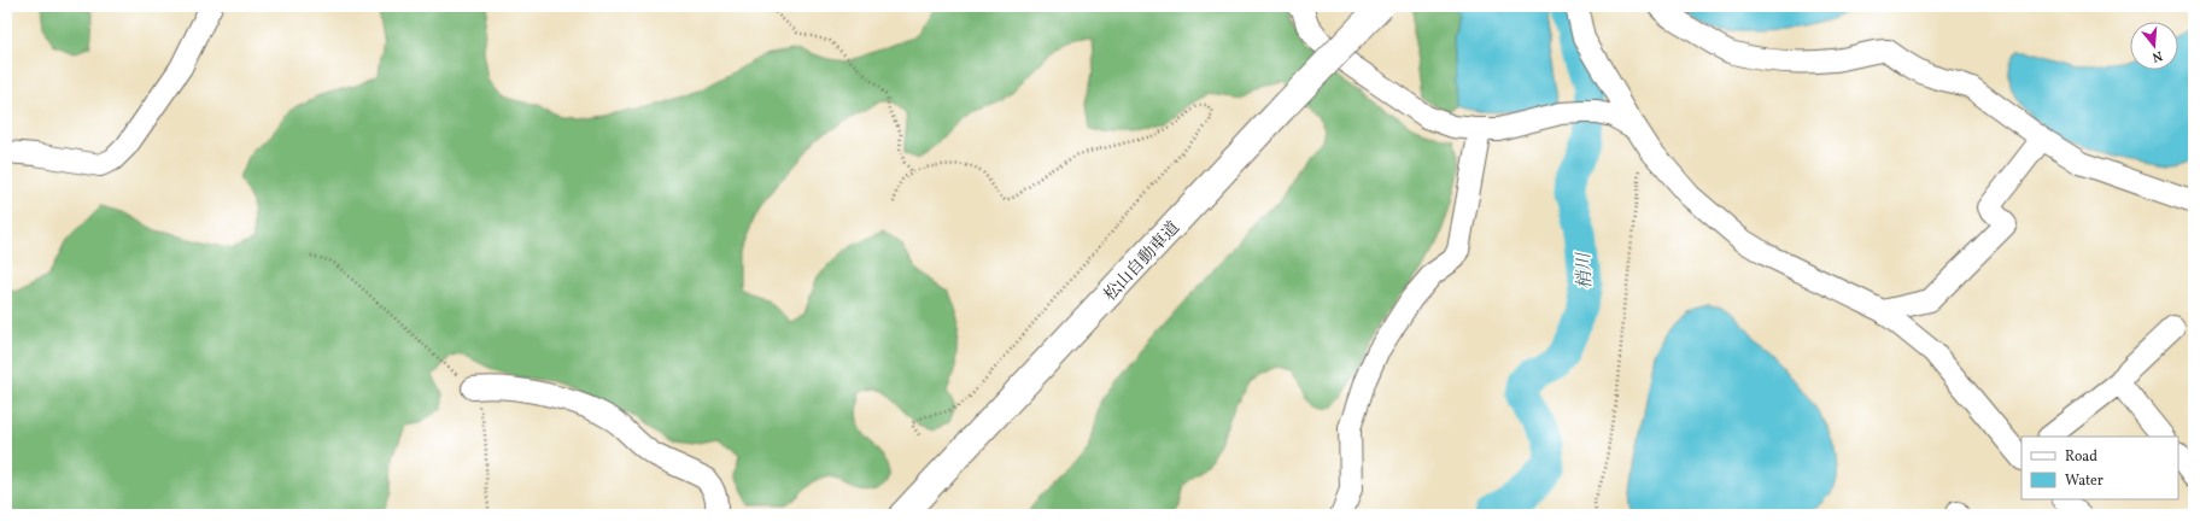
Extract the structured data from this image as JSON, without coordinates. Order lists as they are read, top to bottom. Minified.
{"streets":{"highway":["松山自動車道"]},"water":["梢川"],"legend":["Road","Water"],"north":"bottom"}
